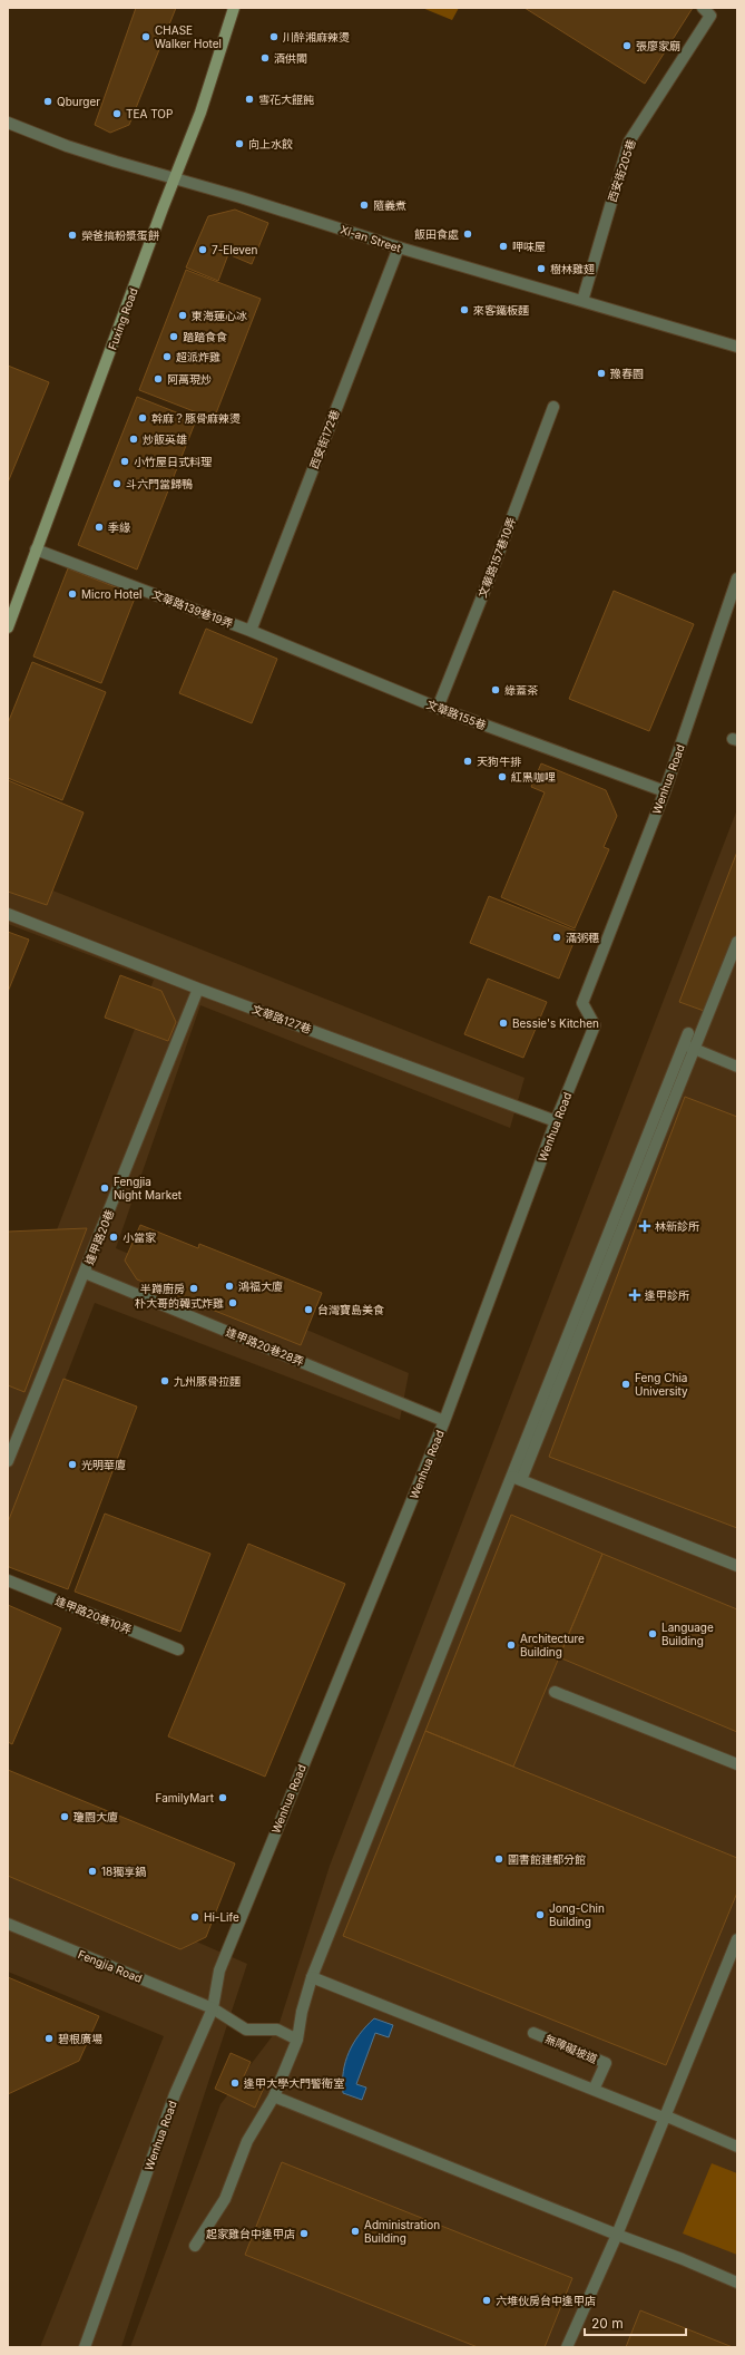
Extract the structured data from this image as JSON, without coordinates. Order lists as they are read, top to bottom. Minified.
{"streets":{"street":["西安街205巷","Xi-an Street","Fuxing Road","西安街172巷","文華路157巷10弄","文華路139巷19弄","文華路155巷","Wenhua Road","文華路127巷","逢甲路20巷","逢甲路20巷28弄","逢甲路20巷10弄","Fengjia Road","無障礙坡道"]},"crossings":[["西安街205巷","Xi-an Street"],["Xi-an Street","Fuxing Road"],["Xi-an Street","西安街172巷"],["Fuxing Road","文華路139巷19弄"],["西安街172巷","文華路139巷19弄"],["西安街172巷","文華路155巷"],["文華路157巷10弄","文華路155巷"],["文華路139巷19弄","文華路155巷"],["文華路155巷","Wenhua Road"],["Wenhua Road","文華路127巷"],["Wenhua Road","逢甲路20巷28弄"],["Wenhua Road","Fengjia Road"],["文華路127巷","逢甲路20巷"],["逢甲路20巷","逢甲路20巷28弄"]],"places":{"other":["CHASE Walker Hotel","川醉湘麻辣燙","張廖家廟","酒供閣","雪花大餛飩","Qburger","TEA TOP","向上水餃","隨義煮","飯田食處","榮爸搞粉漿蛋餅","呷味屋","7-Eleven","樹林雞翅","來客鐵板麵","東海蓮心冰","踏踏食食","超派炸雞","豫春園","阿萬現炒","幹麻？豚骨麻辣燙","炒飯英雄","小竹屋日式料理","斗六門當歸鴨","季緣","Micro Hotel","綠蓋茶","天狗牛排","紅黑咖哩","滿粥穗","Bessie's Kitchen","Fengjia Night Market","小當家","鴻福大廈","半蹲廚房","朴大哥的韓式炸雞","台灣寶島美食","九州豚骨拉麵","Feng Chia University","光明華廈","Language Building","Architecture Building","FamilyMart","瓊園大廈","圖書館建都分館","18獨享鍋","Jong-Chin Building","Hi-Life","碧根廣場","逢甲大學大門警衛室","Administration Building","起家雞台中逢甲店","六堆伙房台中逢甲店"],"health":["林新診所","逢甲診所"]},"scale_bar":"20 m"}
